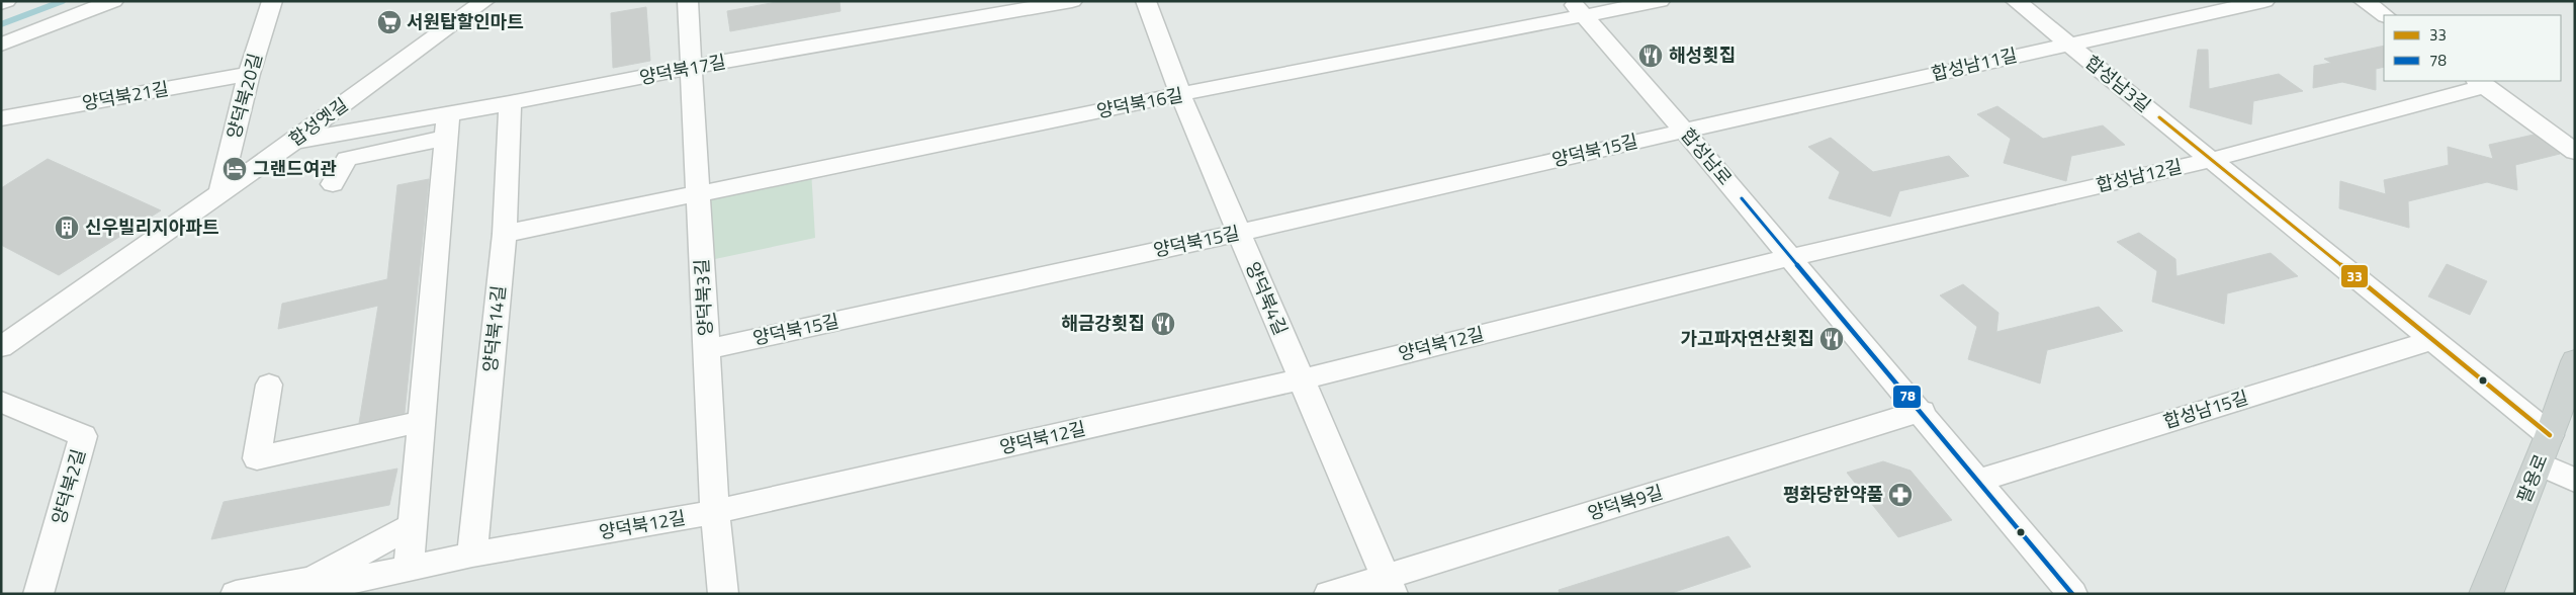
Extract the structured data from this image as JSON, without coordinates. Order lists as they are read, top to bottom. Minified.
{"streets":{"main road":["팔용로"],"street":["합성남11길","양덕북17길","합성남3길","양덕북21길","양덕북20길","양덕북16길","합성옛길","양덕북15길","합성남로","합성남12길","양덕북3길","양덕북4길","양덕북14길","양덕북12길","합성남15길","양덕북2길","양덕북9길"]},"crossings":[["합성남11길","합성남3길"],["합성남11길","양덕북15길"],["합성남11길","합성남로"],["양덕북17길","합성옛길"],["양덕북17길","양덕북3길"],["양덕북17길","양덕북14길"],["합성남3길","합성남12길"],["합성남3길","합성남15길"],["합성남3길","팔용로"],["양덕북21길","양덕북20길"],["양덕북20길","합성옛길"],["양덕북16길","합성남로"],["양덕북16길","양덕북3길"],["양덕북16길","양덕북4길"],["양덕북16길","양덕북14길"],["양덕북15길","합성남로"],["양덕북15길","양덕북3길"],["양덕북15길","양덕북4길"],["합성남로","합성남12길"],["합성남로","양덕북12길"],["합성남로","합성남15길"],["합성남로","양덕북9길"],["합성남12길","양덕북12길"],["양덕북3길","양덕북12길"],["양덕북4길","양덕북12길"],["양덕북4길","양덕북9길"],["양덕북14길","양덕북12길"]],"places":{"supermarket":["서원탑할인마트"],"restaurant":["해성횟집","해금강횟집","가고파자연산횟집"],"hotel":["그랜드여관"],"building":["신우빌리지아파트"],"pharmacy":["평화당한약품"]},"lines":["transit line 33","transit line 78"],"legend":["33","78"]}
